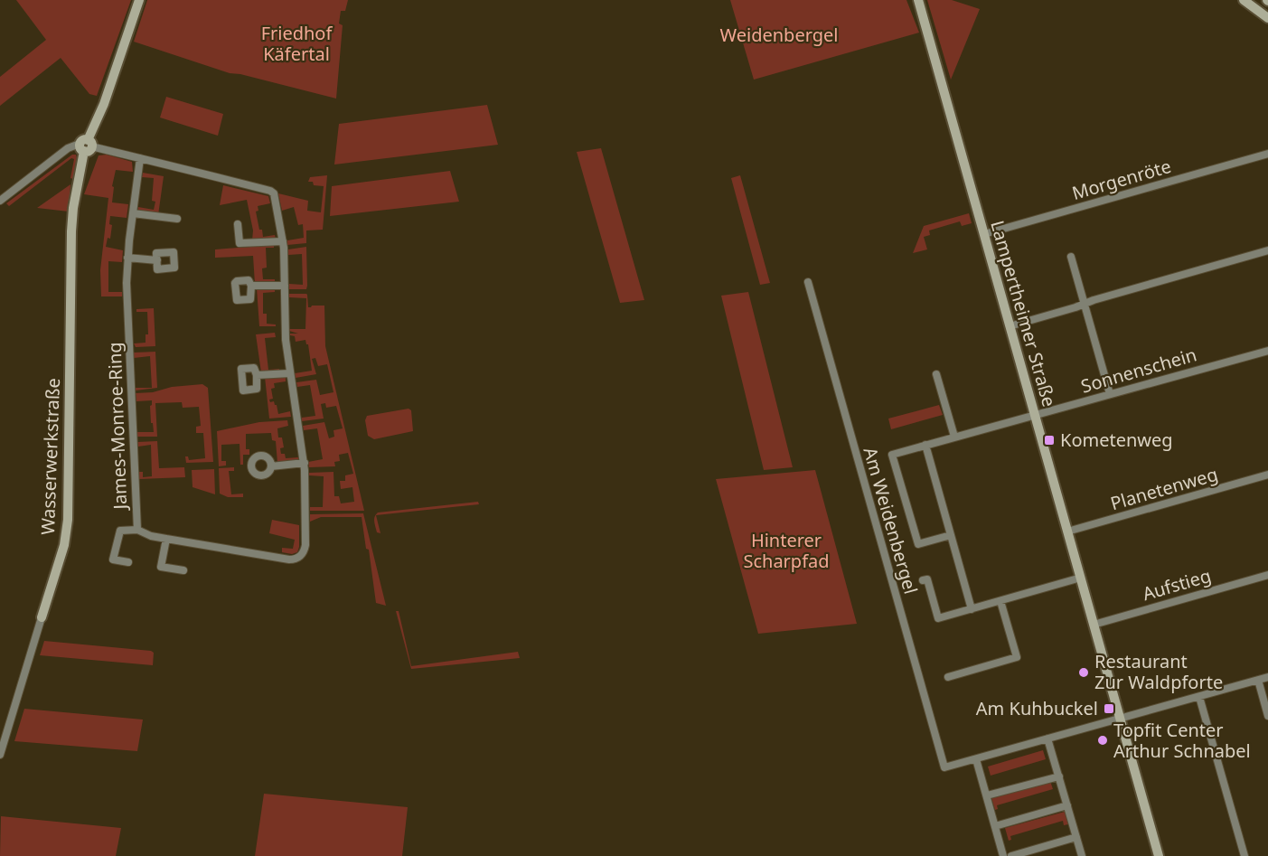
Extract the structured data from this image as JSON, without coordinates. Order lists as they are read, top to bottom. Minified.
{"streets":{"street":["Morgenröte","Lampertheimer Straße","Sonnenschein","James-Monroe-Ring","Wasserwerkstraße","Planetenweg","Am Weidenbergel","Aufstieg"]},"crossings":[["Morgenröte","Lampertheimer Straße"],["Lampertheimer Straße","Sonnenschein"],["Lampertheimer Straße","Planetenweg"],["Lampertheimer Straße","Aufstieg"],["James-Monroe-Ring","Wasserwerkstraße"]],"parks":["Friedhof Käfertal","Weidenbergel","Hinterer Scharpfad"],"places":{"transit":["Kometenweg","Am Kuhbuckel"],"other":["Restaurant Zur Waldpforte","Topfit Center Arthur Schnabel"]}}
